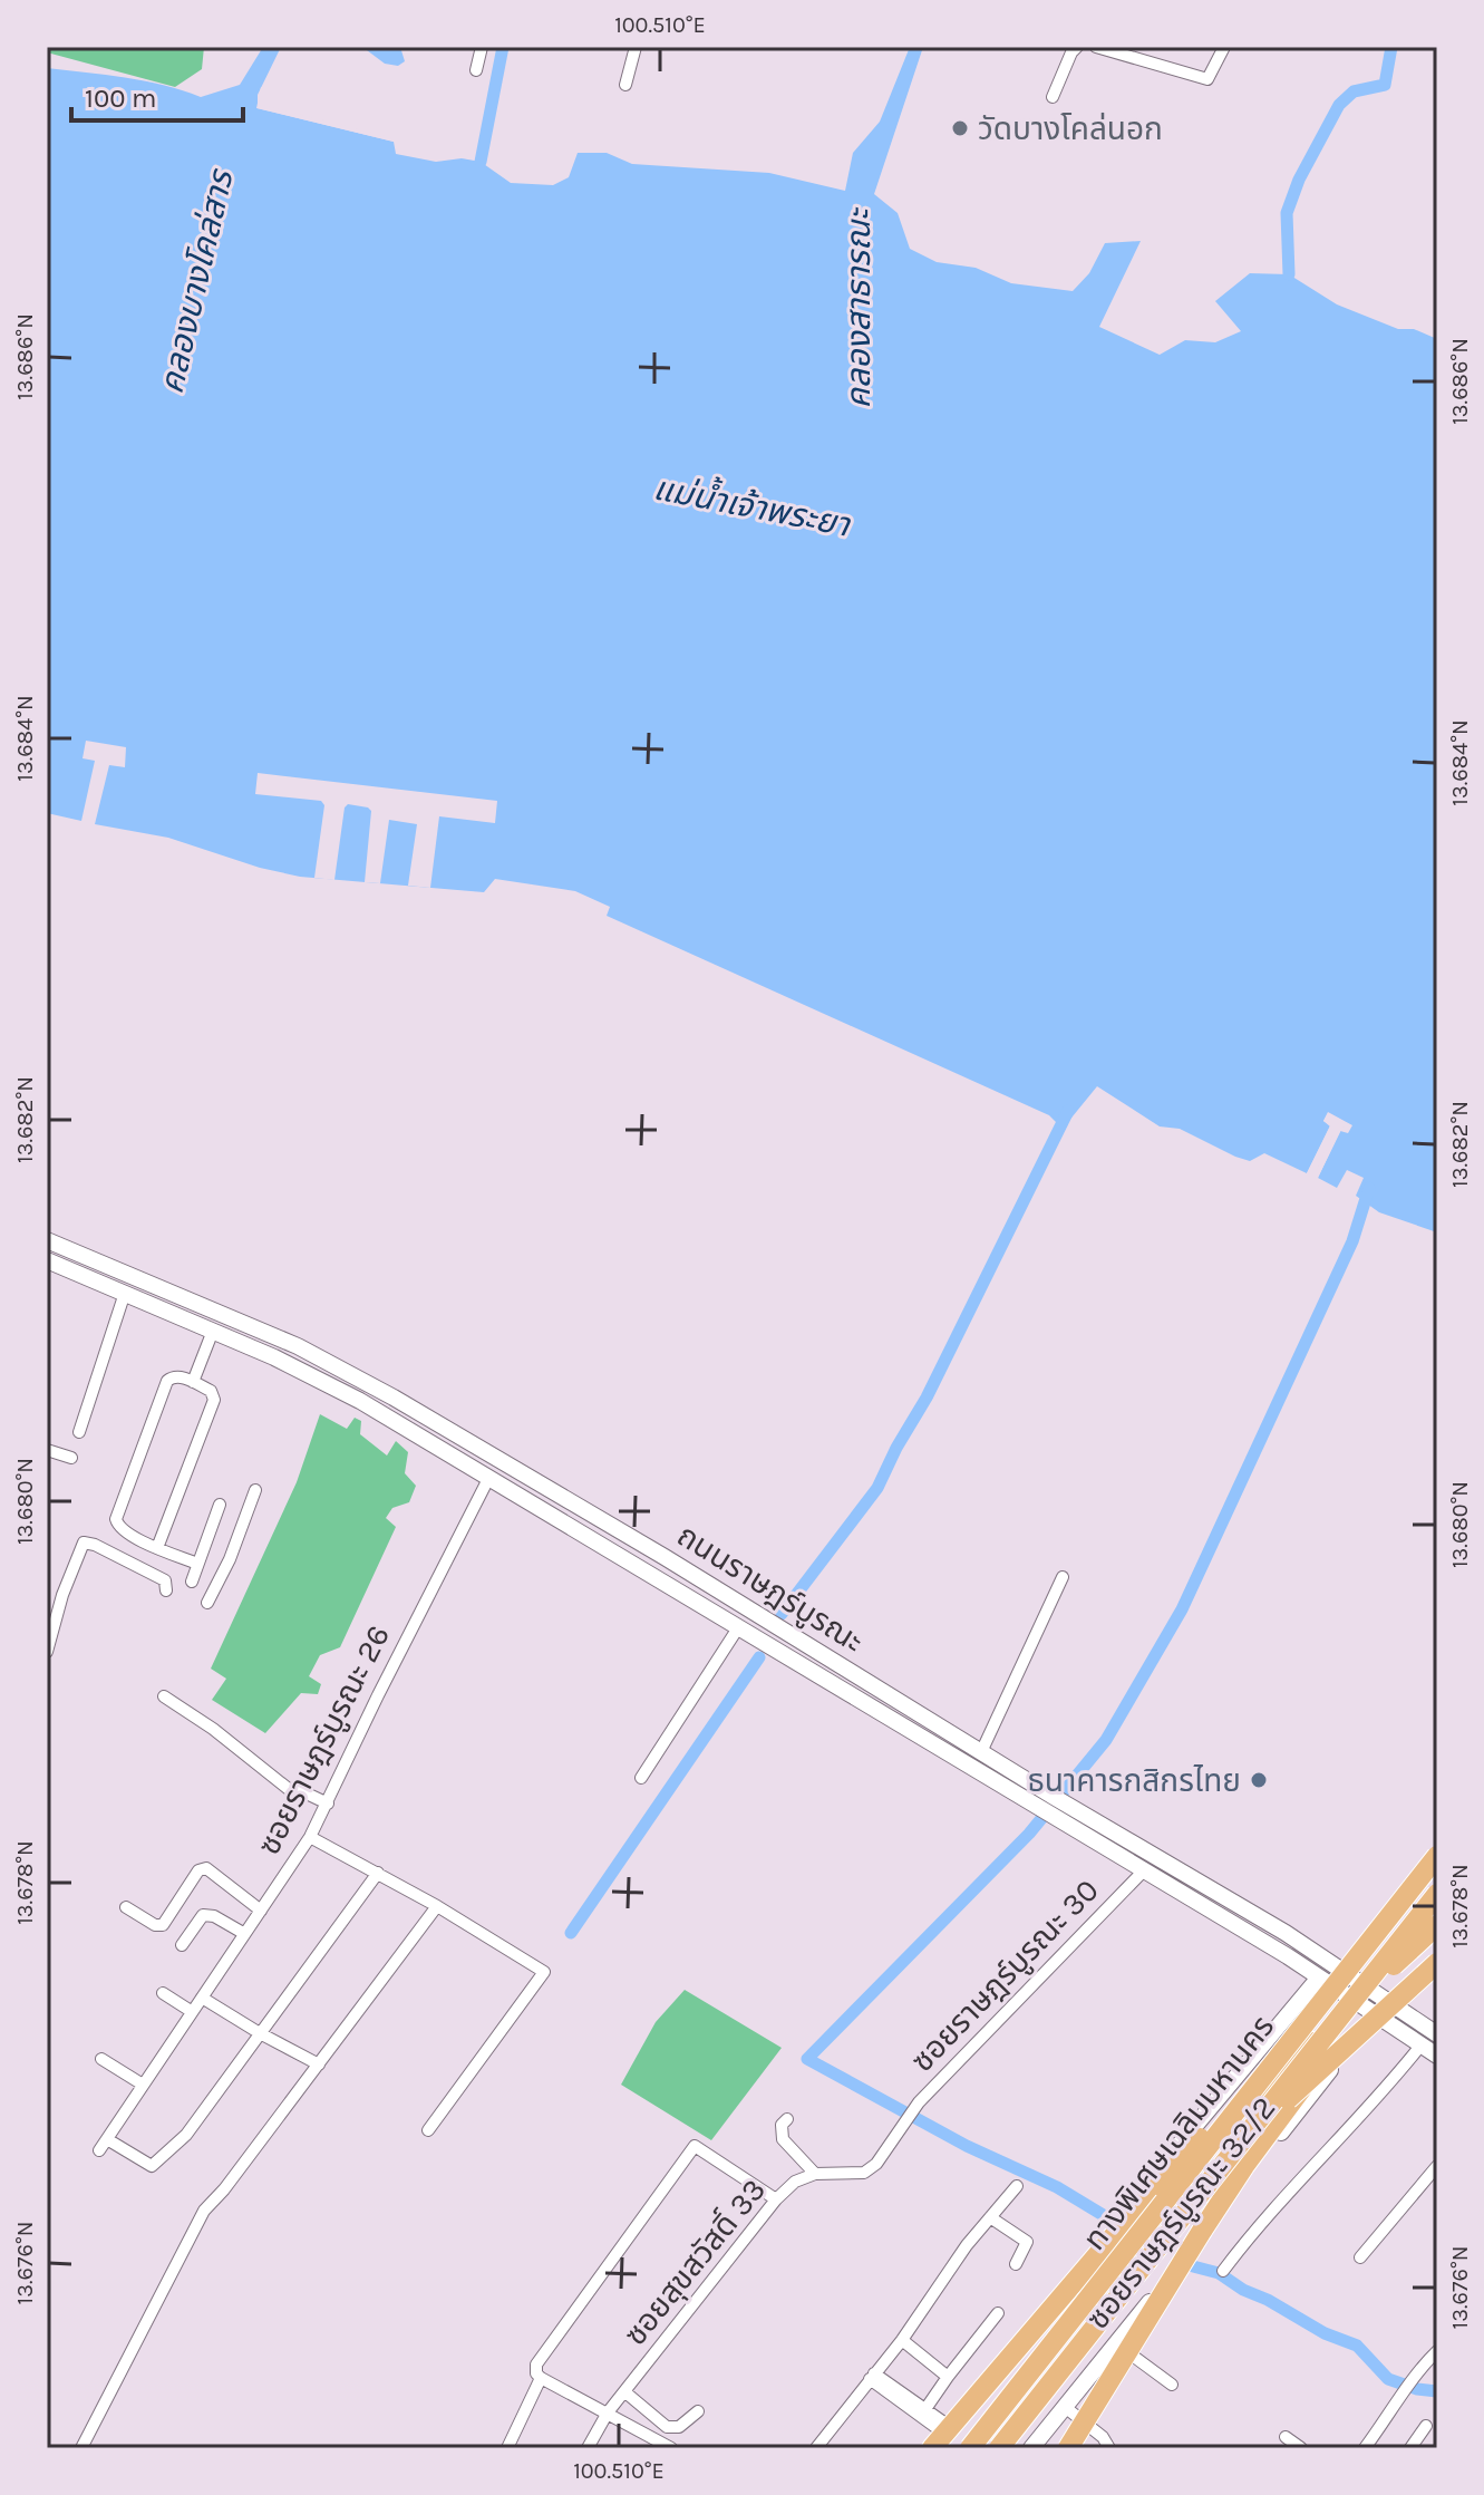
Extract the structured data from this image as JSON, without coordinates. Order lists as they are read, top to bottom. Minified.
{"streets":{"highway":["ทางพิเศษเฉลิมมหานคร"],"main road":["ถนนราษฎร์บูรณะ","ซอยราษฎร์บูรณะ 32/2"],"street":["ซอยราษฎร์บูรณะ 26","ซอยราษฎร์บูรณะ 30","ซอยสุขสวัสดิ์ 33"]},"crossings":[["ถนนราษฎร์บูรณะ","ซอยราษฎร์บูรณะ 26"],["ถนนราษฎร์บูรณะ","ซอยราษฎร์บูรณะ 30"],["ถนนราษฎร์บูรณะ","ซอยราษฎร์บูรณะ 32/2"],["ซอยราษฎร์บูรณะ 30","ซอยสุขสวัสดิ์ 33"]],"water":["คลองบางโคล่สาร","คลองสาธารณะ","แม่น้ำเจ้าพระยา"],"places":["วัดบางโคล่นอก","ธนาคารกสิกรไทย"],"scale_bar":"100 m","coordinates":["100.510°E","13.686°N","13.684°N","13.682°N","13.680°N","13.678°N","13.676°N"]}
